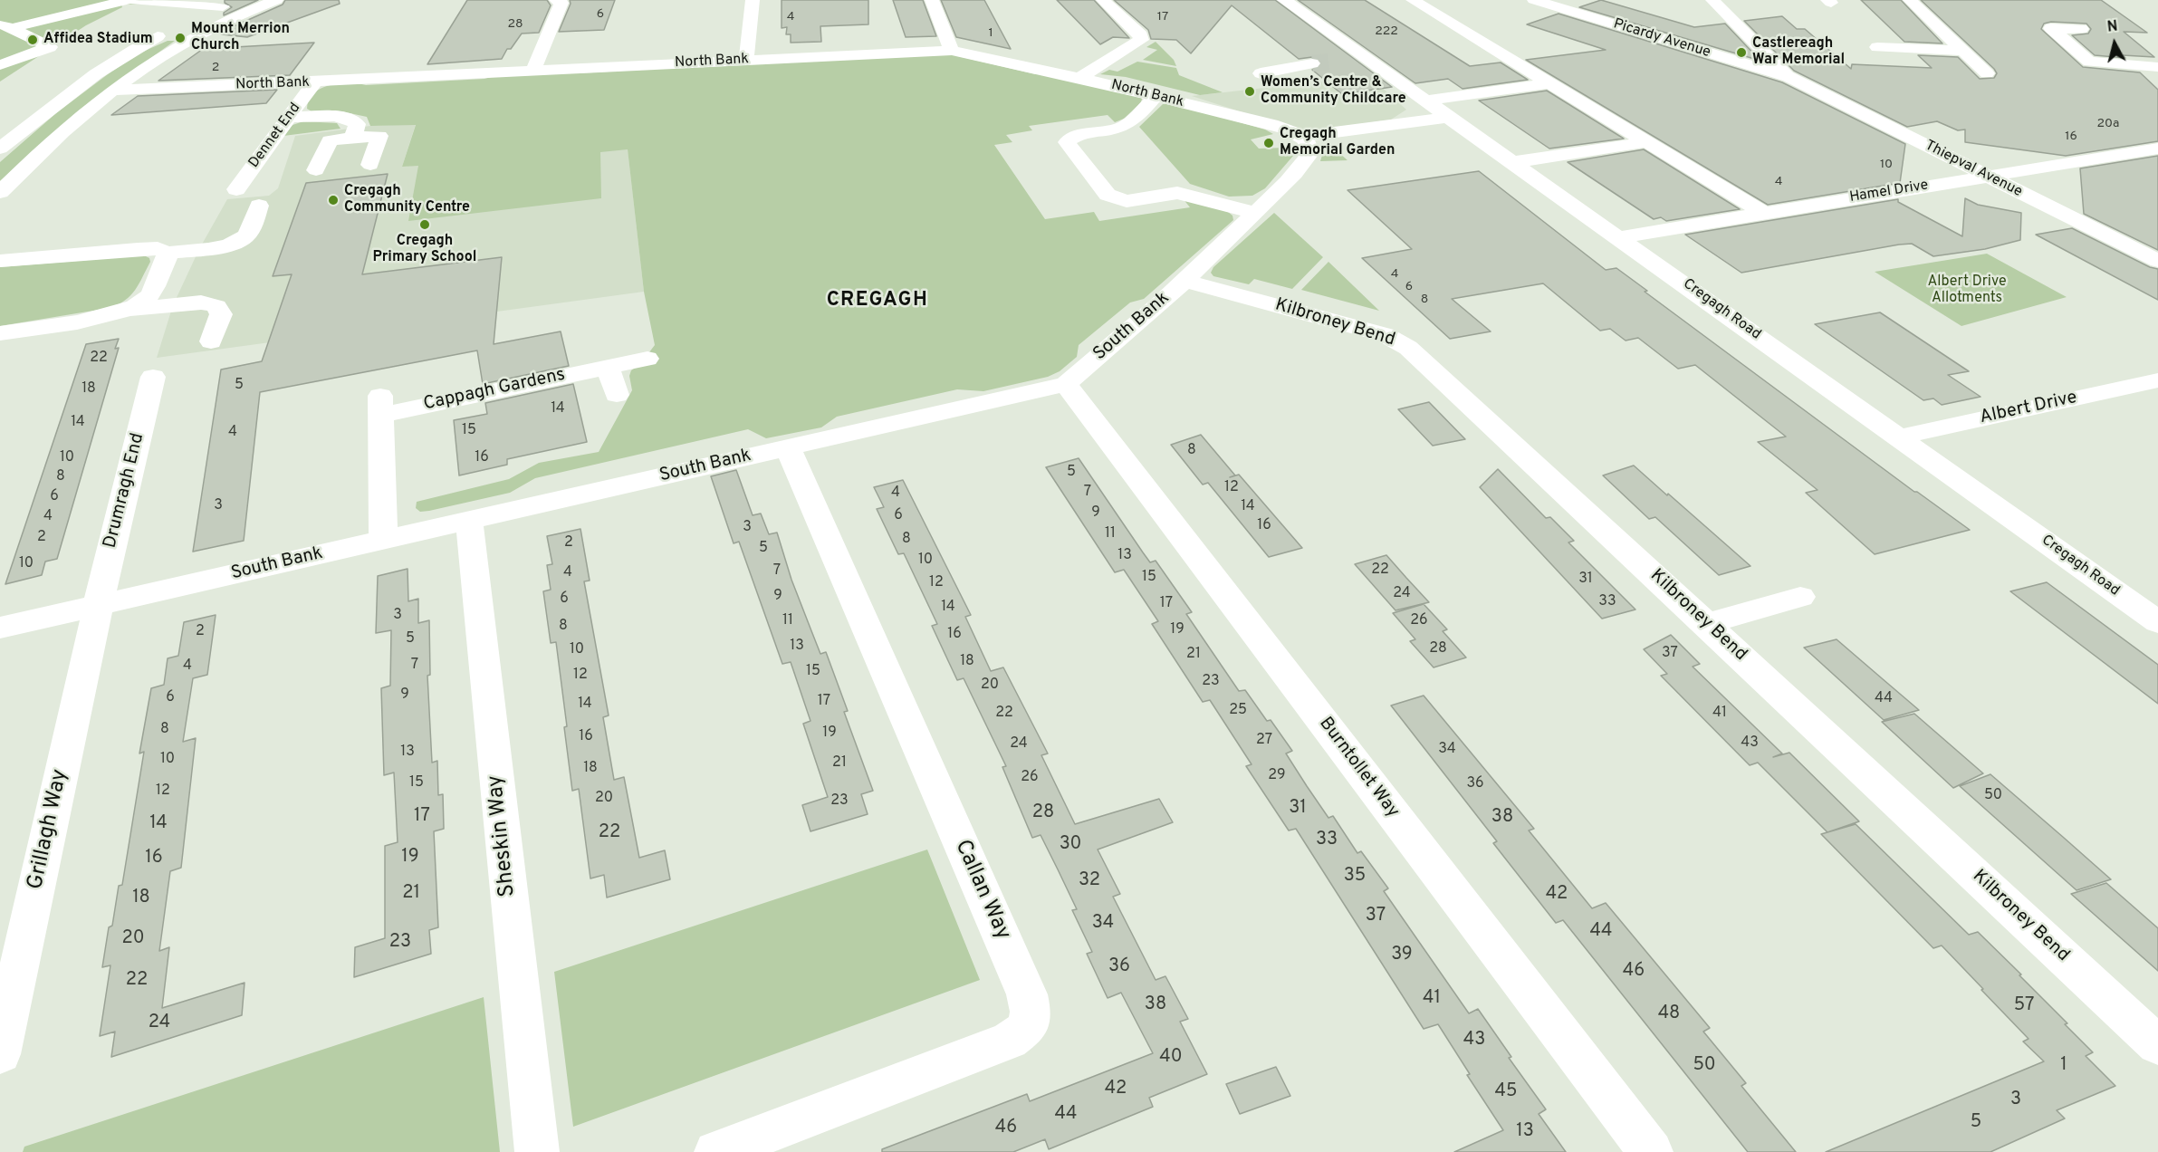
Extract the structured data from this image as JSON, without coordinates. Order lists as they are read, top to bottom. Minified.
{"streets":{"street":["Picardy Avenue","North Bank","Dennet End","Thiepval Avenue","Hamel Drive","Cregagh Road","Kilbroney Bend","South Bank","Cappagh Gardens","Albert Drive","Drumragh End","Burntollet Way","Grillagh Way","Sheskin Way","Callan Way"]},"crossings":[["Picardy Avenue","Thiepval Avenue"],["North Bank","Dennet End"],["North Bank","South Bank"],["Thiepval Avenue","Hamel Drive"],["Hamel Drive","Cregagh Road"],["Cregagh Road","Albert Drive"],["Kilbroney Bend","South Bank"],["South Bank","Cappagh Gardens"],["South Bank","Drumragh End"],["South Bank","Burntollet Way"],["South Bank","Grillagh Way"],["South Bank","Sheskin Way"],["South Bank","Callan Way"],["Drumragh End","Grillagh Way"]],"districts":["CREGAGH"],"parks":["Albert Drive Allotments"],"places":["Mount Merrion Church","Affidea Stadium","Castlereagh War Memorial","Women’s Centre & Community Childcare","Cregagh Memorial Garden","Cregagh Community Centre","Cregagh Primary School"],"house_numbers":["6","4","17","28","222","1","2","20a","16","10","4","4","6","8","22","5","18","14","14","15","4","8","10","16","5","8","12","7","4","6","3","14","9","6","4","16","3","11","2","8","2","5","13","10","10","22","7","4","15","31","12","24","9","6","33","17","14","3","11","26","8","19","2","16","5","13","28","10","37","21","18","7","4","15","12","23","20","9","6","44","17","14","25","22","41","8","19","16","27","43","24","34","13","10","21","18","29","26","15","36","12","50","20","23","31","28","17","38","14","22","33","30","19","16","35","32","21","42","18","37","34","44","20","23","39","36","46","22","41","38","57","48","24","43","40","50","1","42","45","3","44","5","46","13"],"north":"top"}
